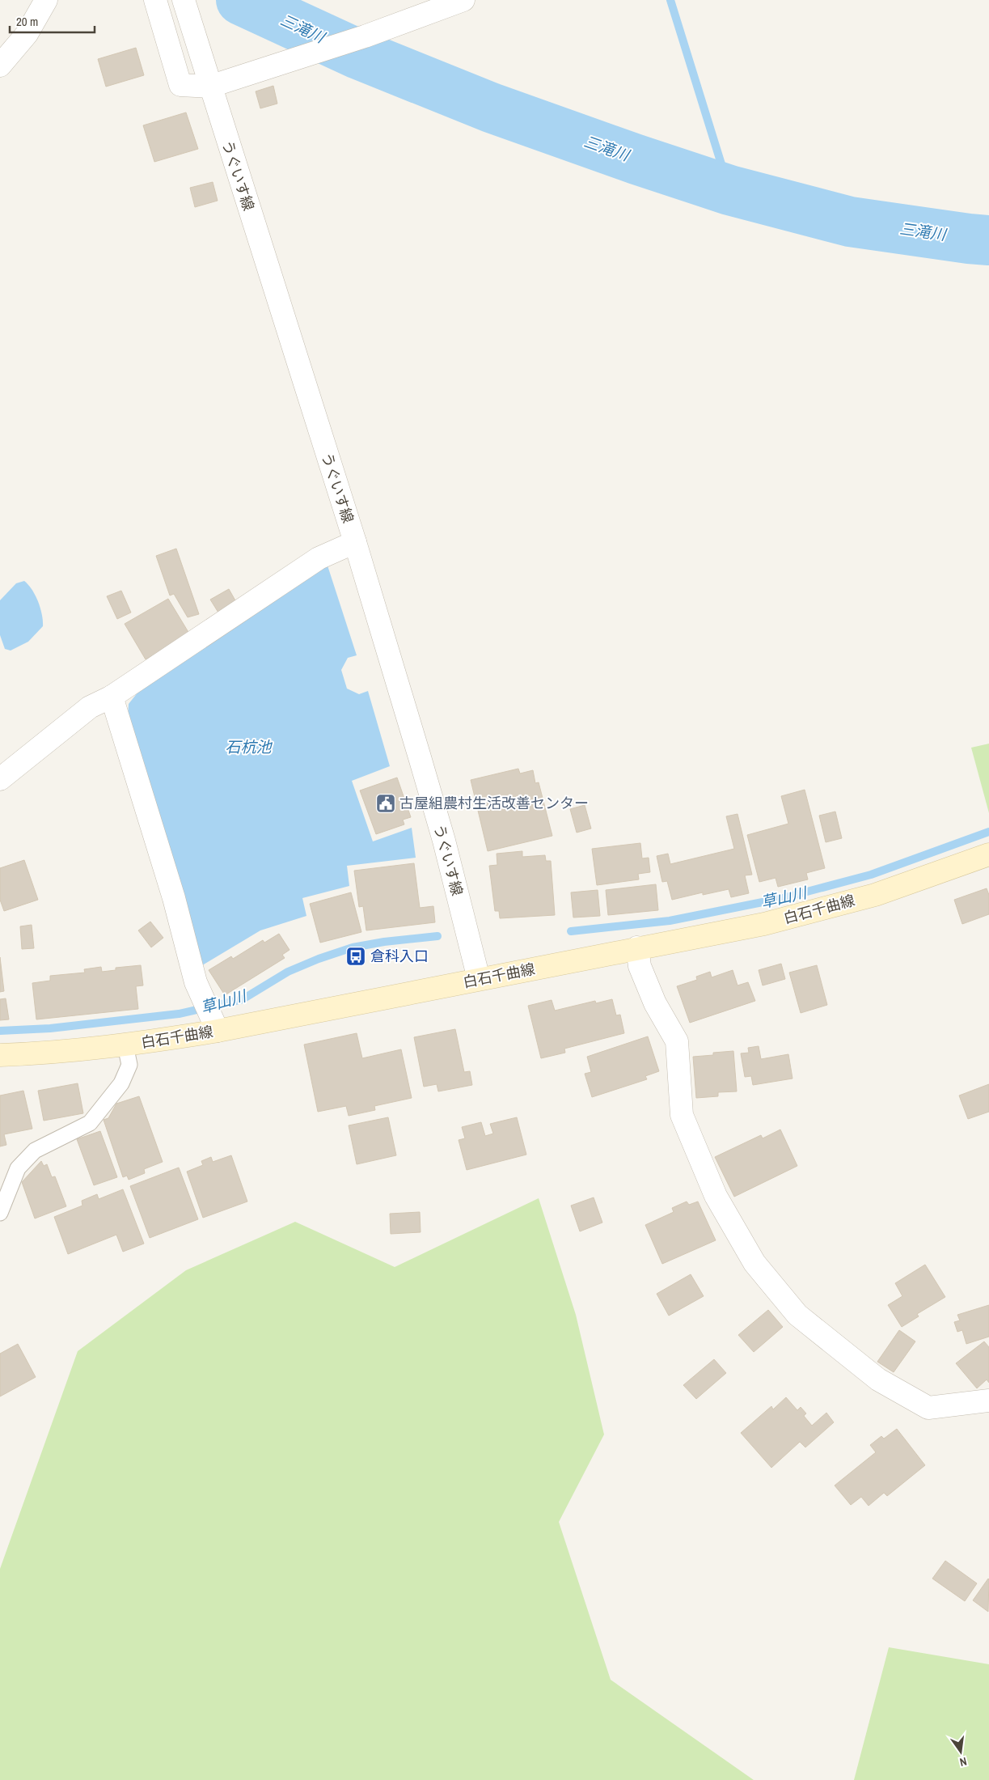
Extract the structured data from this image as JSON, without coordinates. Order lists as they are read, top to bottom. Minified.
{"streets":{"main road":["白石千曲線"],"street":["うぐいす線"]},"crossings":[["うぐいす線","白石千曲線"]],"water":["三滝川","石杭池","草山川"],"places":{"public building":["古屋組農村生活改善センター"],"bus stop":["倉科入口"]},"scale_bar":"20 m","north":"bottom"}
